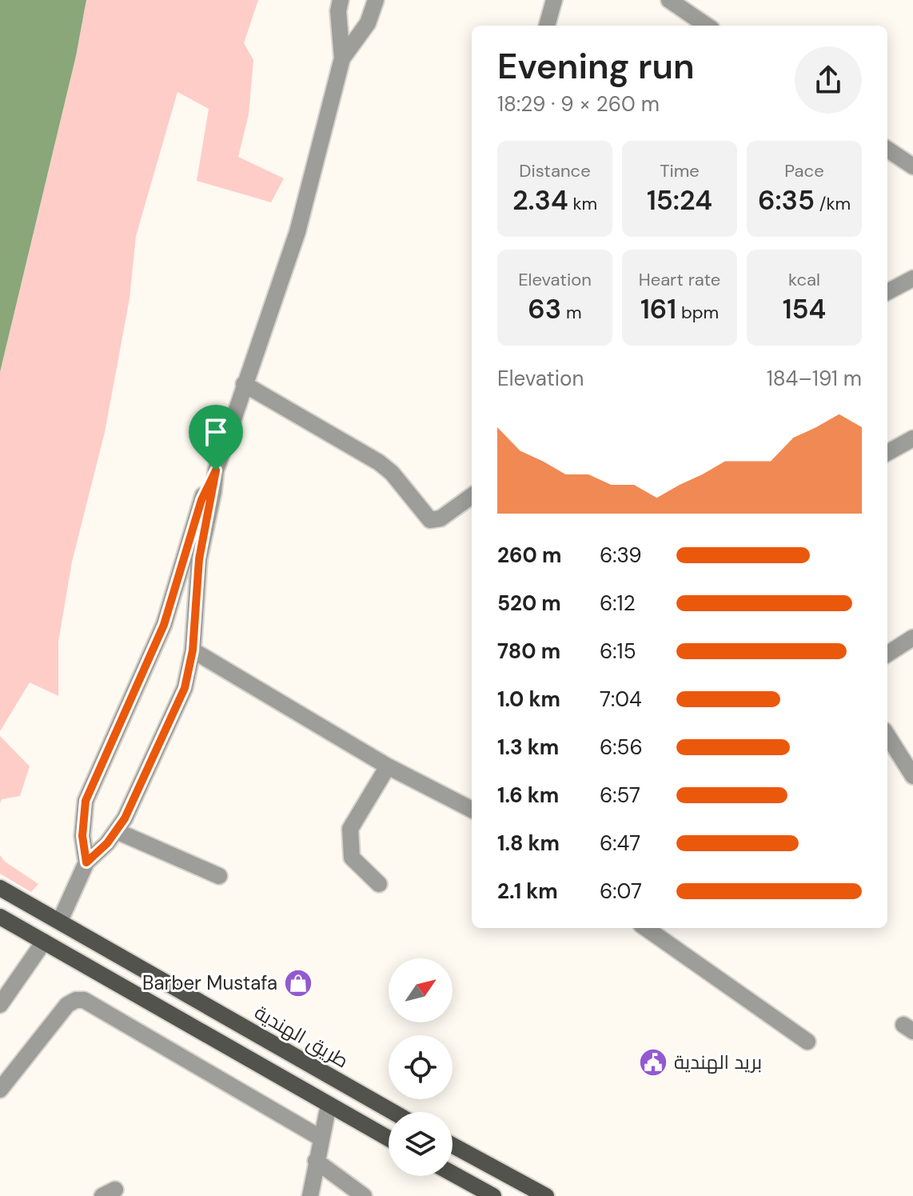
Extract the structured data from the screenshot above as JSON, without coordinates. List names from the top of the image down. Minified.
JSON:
{"streets":{"main road":["طريق الهندية"]},"places":{"shop":["Barber Mustafa"],"public building":["بريد الهندية"]},"north":"top right","page":{"heading":["Evening run","18:29 · 9 × 260 m"],"stats":[["Distance","2.34 km"],["Time","15:24"],["Pace","6:35 /km"],["Elevation","63 m"],["Heart rate","161 bpm"],["kcal","154"]],"chart":["Elevation","184–191 m"],"list":[{"name":"260 m","note":"6:39"},{"name":"520 m","note":"6:12"},{"name":"780 m","note":"6:15"},{"name":"1.0 km","note":"7:04"},{"name":"1.3 km","note":"6:56"},{"name":"1.6 km","note":"6:57"},{"name":"1.8 km","note":"6:47"},{"name":"2.1 km","note":"6:07"}]}}
